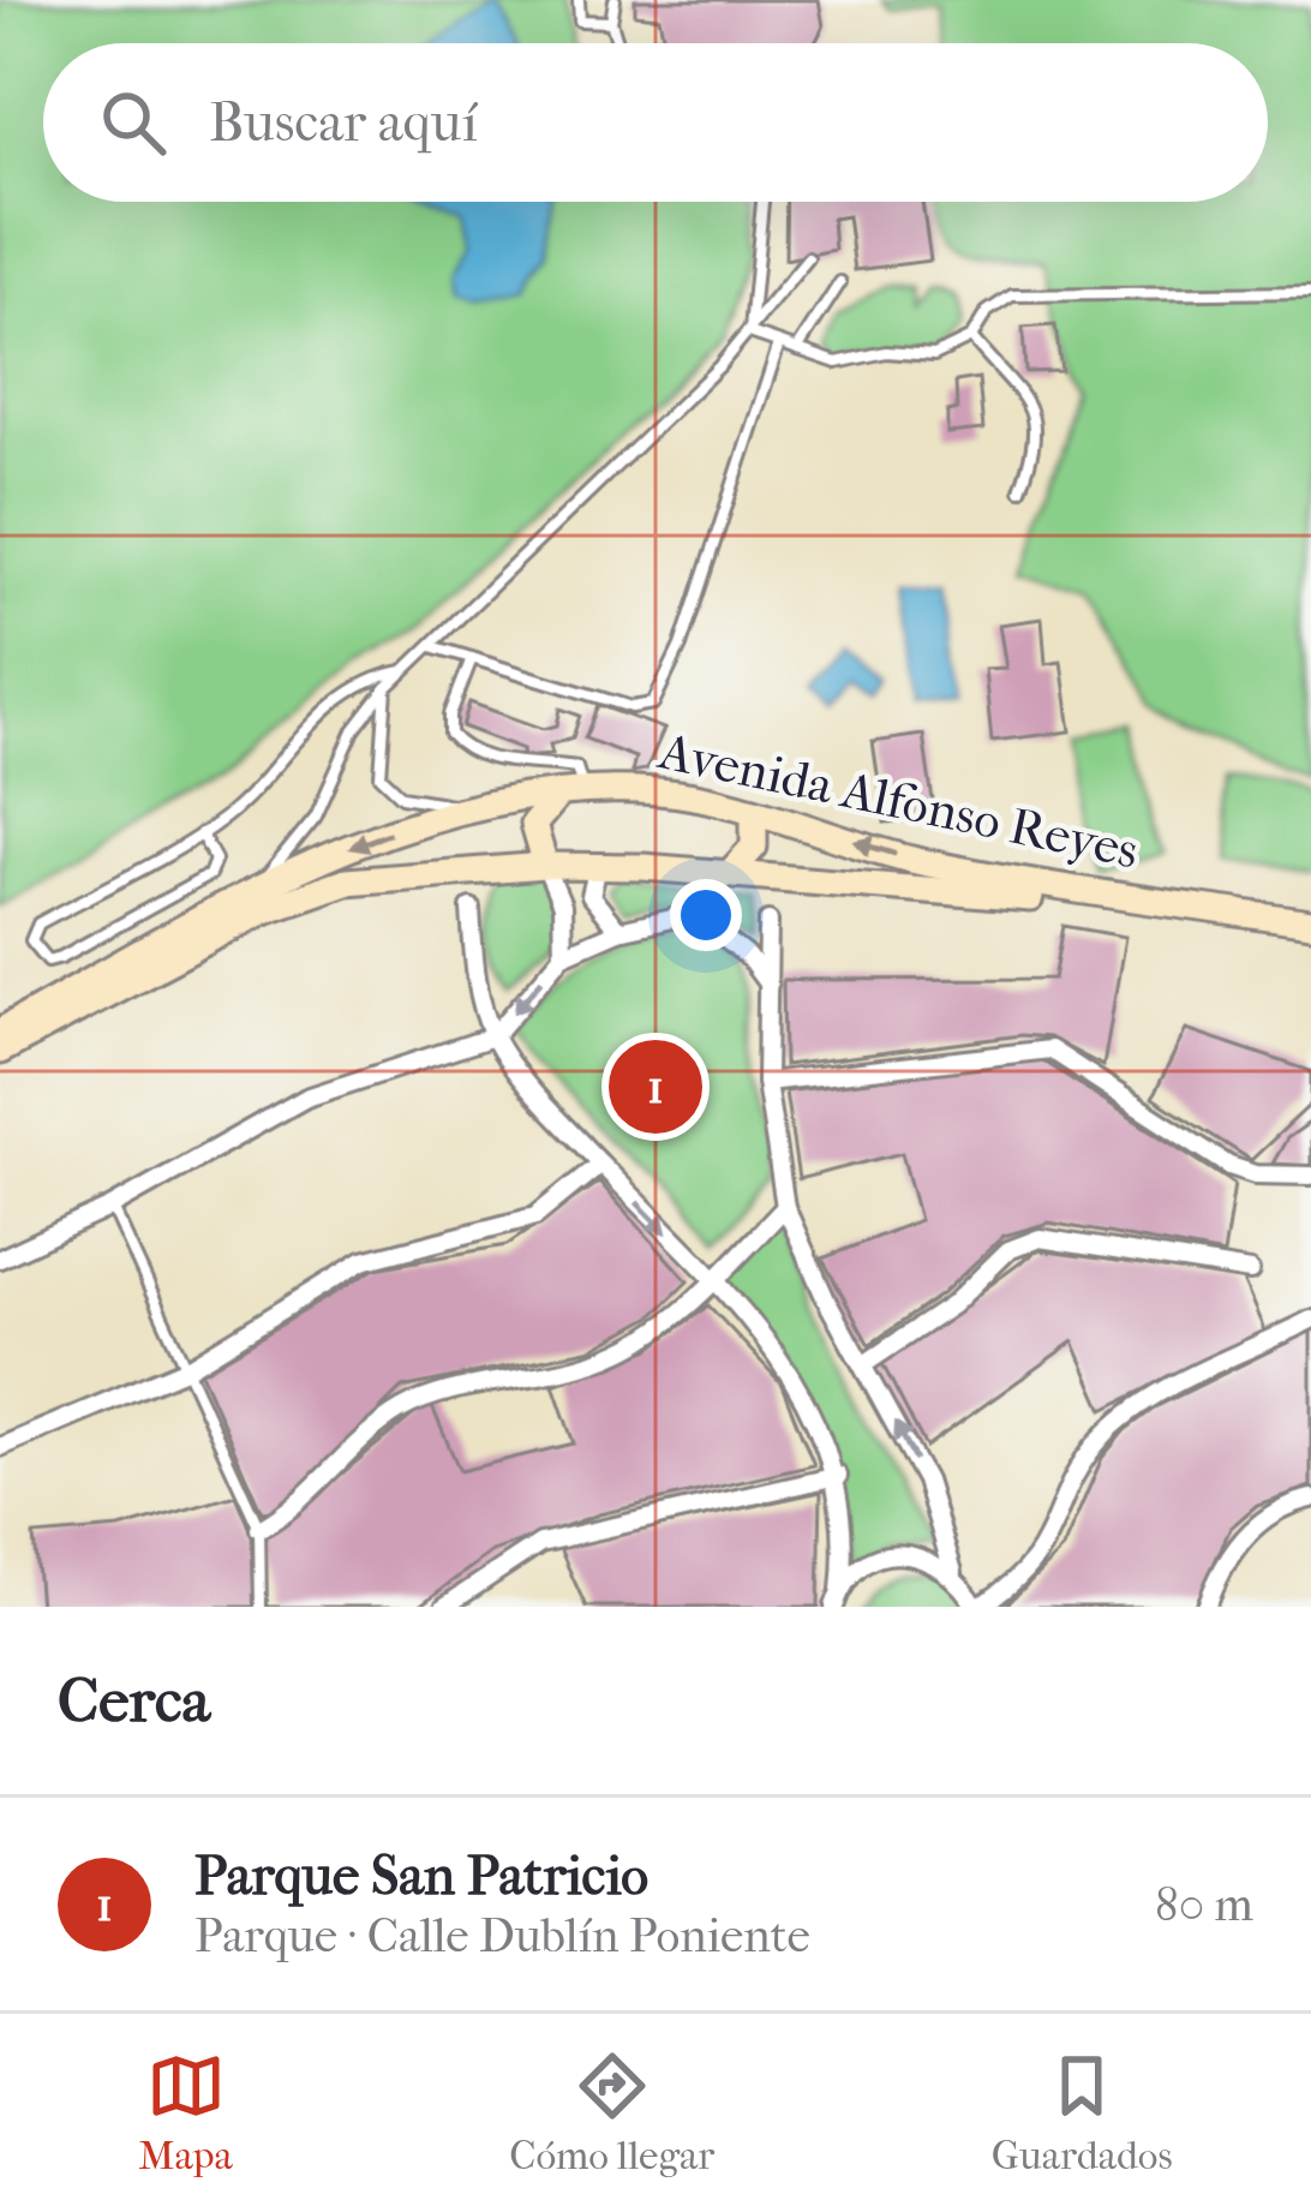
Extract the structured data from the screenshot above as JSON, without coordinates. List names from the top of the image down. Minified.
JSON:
{"streets":{"main road":["Avenida Alfonso Reyes"]},"page":{"search":"Buscar aquí","pins":"1","heading":"Cerca","list":[{"mark":"1","name":"Parque San Patricio","note":"Parque · Calle Dublín Poniente","value":"80 m"}],"nav":["Mapa","Cómo llegar","Guardados"]}}
